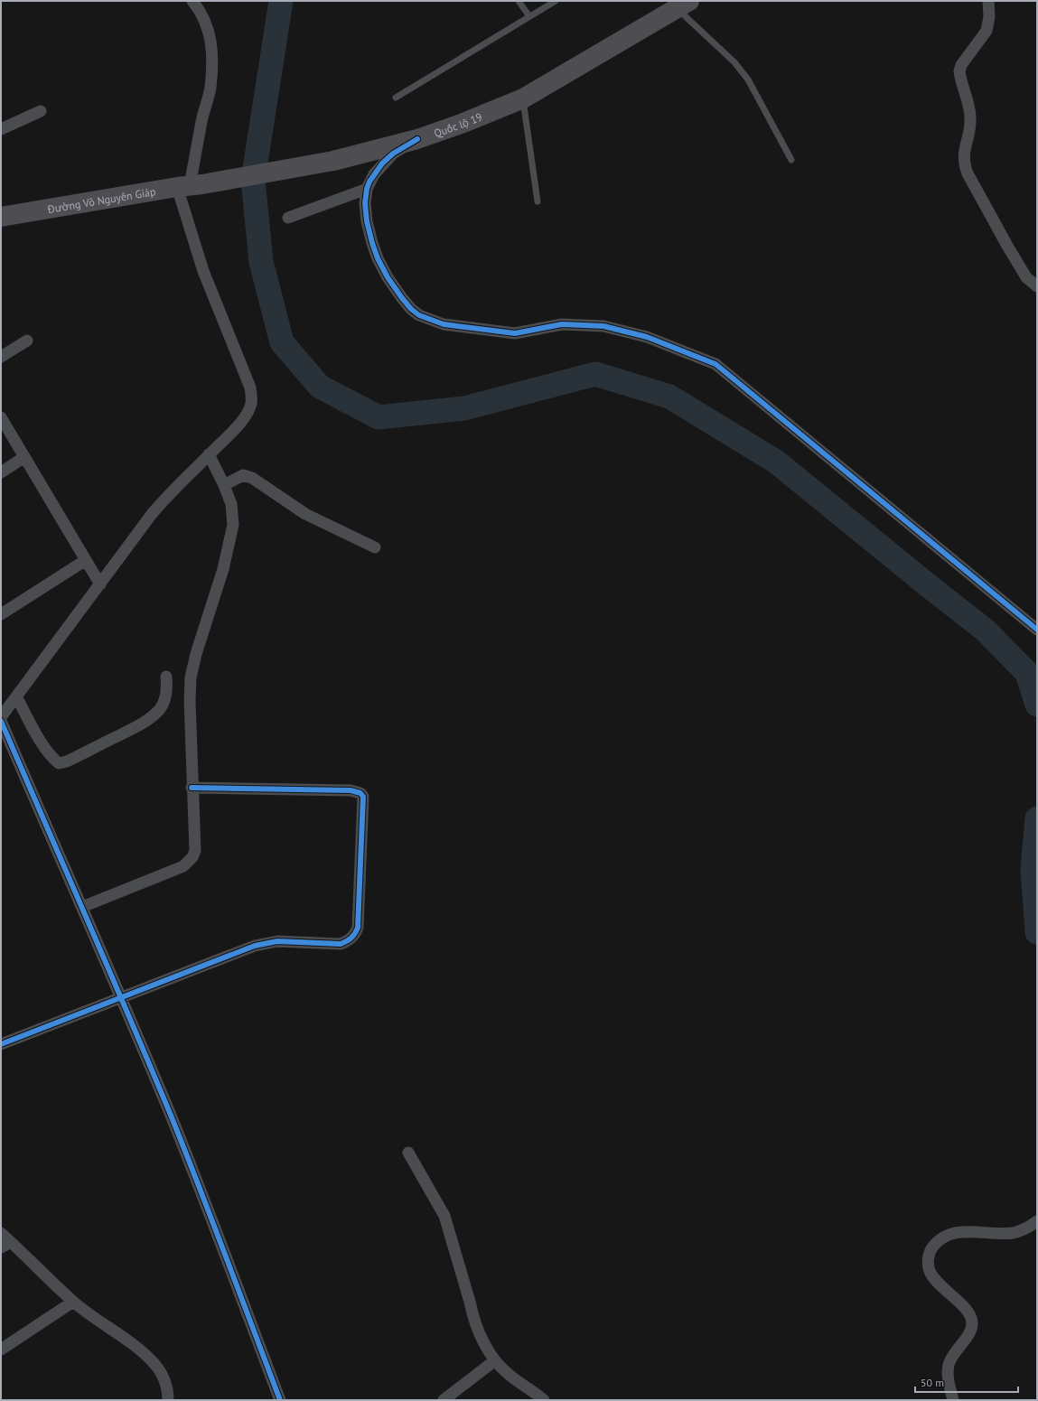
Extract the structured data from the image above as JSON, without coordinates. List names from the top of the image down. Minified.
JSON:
{"streets":{"highway":["Quốc lộ 19","Đường Võ Nguyên Giáp"]},"crossings":[["Quốc lộ 19","Đường Võ Nguyên Giáp"]],"scale_bar":"50 m"}
